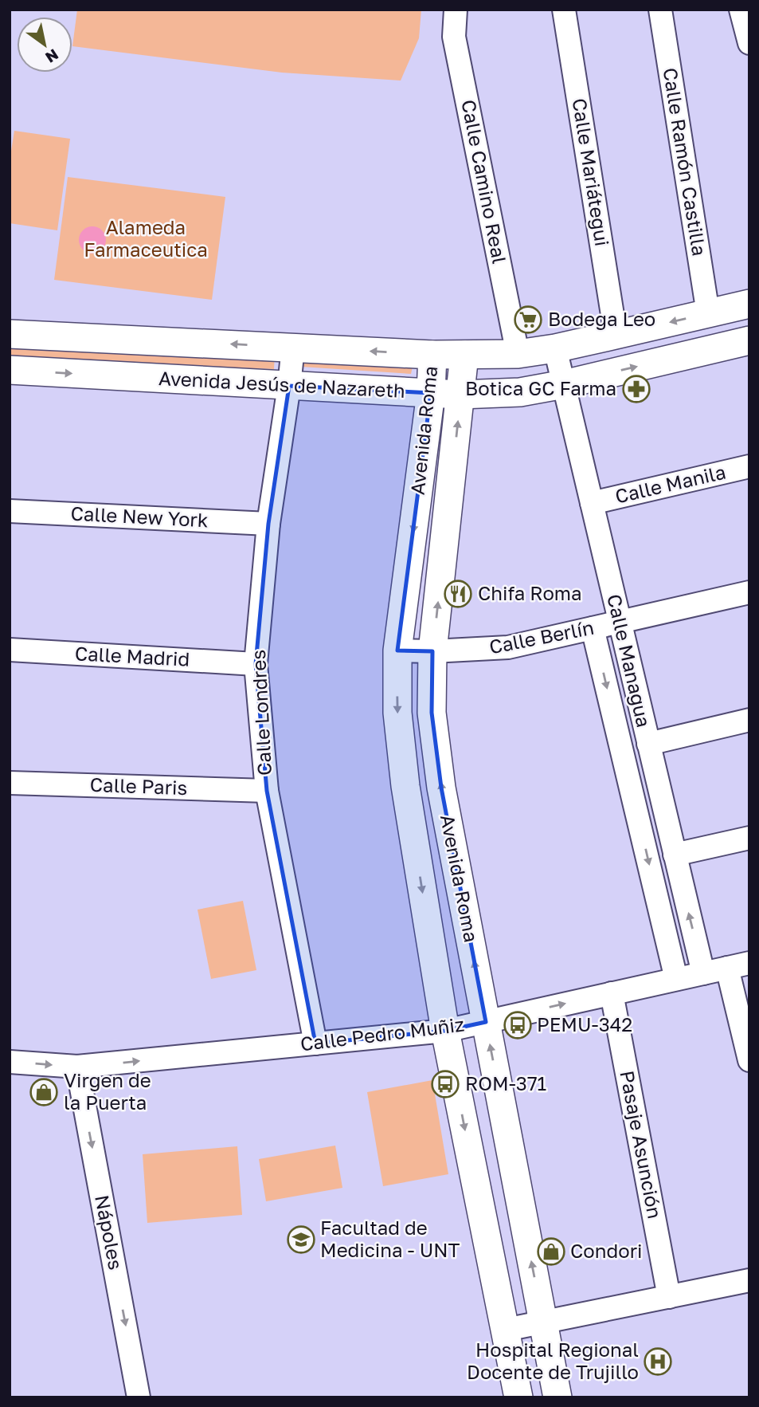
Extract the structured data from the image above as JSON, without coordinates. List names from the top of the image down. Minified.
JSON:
{"streets":{"main road":["Avenida Jesús de Nazareth","Avenida Roma"],"street":["Calle Ramón Castilla","Calle Mariátegui","Calle Camino Real","Calle Manila","Calle New York","Calle Berlín","Calle Madrid","Calle Managua","Calle Londres","Calle Paris","Calle Pedro Muñiz","Pasaje Asunción","Nápoles"]},"crossings":[["Calle Ramón Castilla","Avenida Jesús de Nazareth"],["Calle Mariátegui","Avenida Jesús de Nazareth"],["Calle Camino Real","Avenida Jesús de Nazareth"],["Avenida Jesús de Nazareth","Avenida Roma"],["Avenida Jesús de Nazareth","Calle Managua"],["Avenida Jesús de Nazareth","Calle Londres"],["Avenida Roma","Calle Berlín"],["Avenida Roma","Calle Pedro Muñiz"],["Calle Manila","Calle Managua"],["Calle New York","Calle Londres"],["Calle Berlín","Calle Managua"],["Calle Madrid","Calle Londres"],["Calle Managua","Calle Pedro Muñiz"],["Calle Londres","Calle Paris"],["Calle Londres","Calle Pedro Muñiz"],["Calle Pedro Muñiz","Pasaje Asunción"],["Calle Pedro Muñiz","Nápoles"]],"one_way":["Calle Pedro Muñiz","Nápoles"],"parks":["Alameda Farmaceutica"],"places":{"supermarket":["Bodega Leo"],"pharmacy":["Botica GC Farma"],"restaurant":["Chifa Roma"],"bus stop":["PEMU-342","ROM-371"],"shop":["Virgen de la Puerta","Condori"],"school or university":["Facultad de Medicina - UNT"],"hospital":["Hospital Regional Docente de Trujillo"]},"north":"bottom right"}
